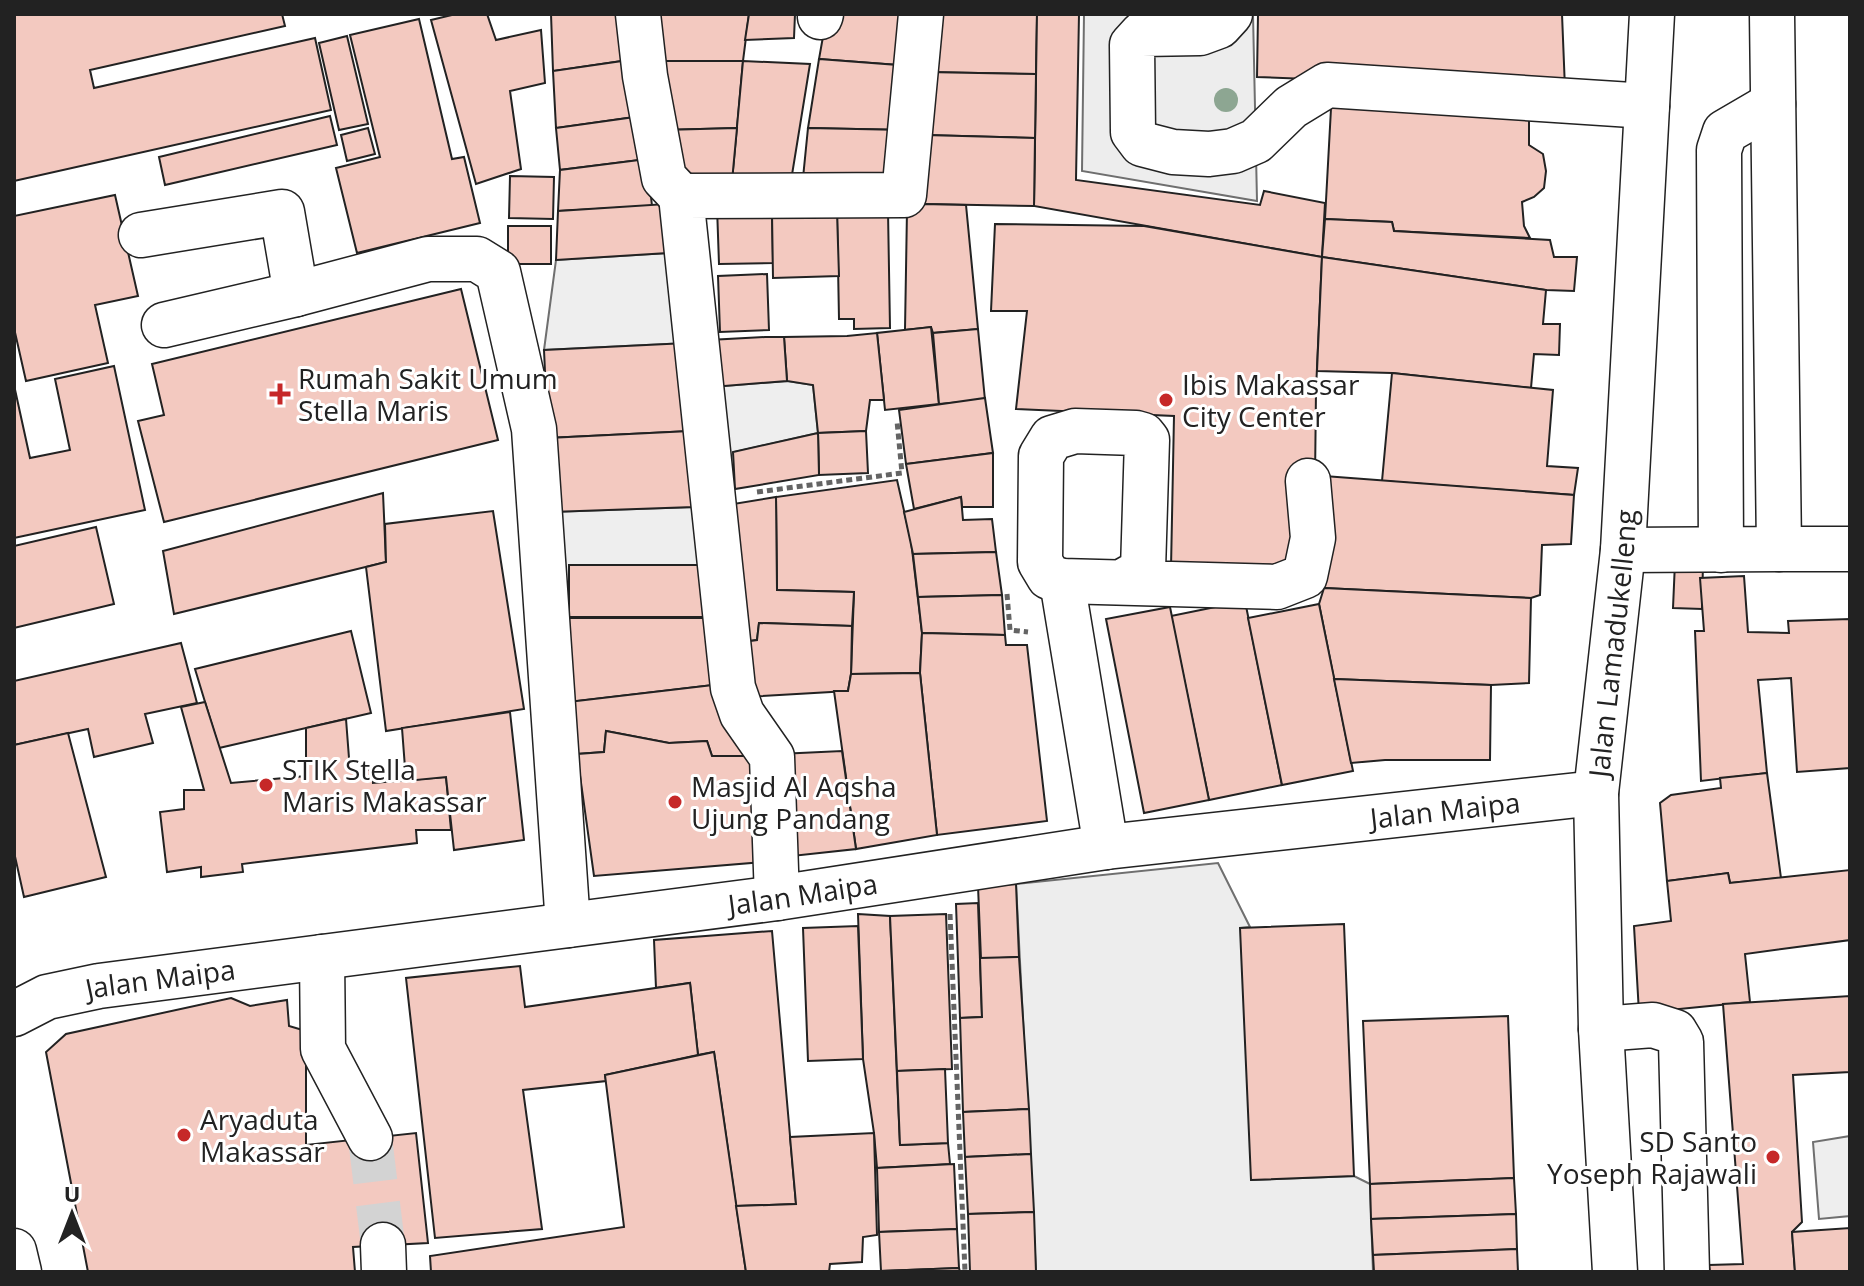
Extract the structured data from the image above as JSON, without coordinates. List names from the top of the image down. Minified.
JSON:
{"streets":{"street":["Jalan Lamadukelleng","Jalan Maipa"]},"crossings":[["Jalan Lamadukelleng","Jalan Maipa"]],"places":{"health":["Rumah Sakit Umum Stella Maris"],"other":["Ibis Makassar City Center","STIK Stella Maris Makassar","Masjid Al Aqsha Ujung Pandang","Aryaduta Makassar","SD Santo Yoseph Rajawali"]},"north":"top"}
